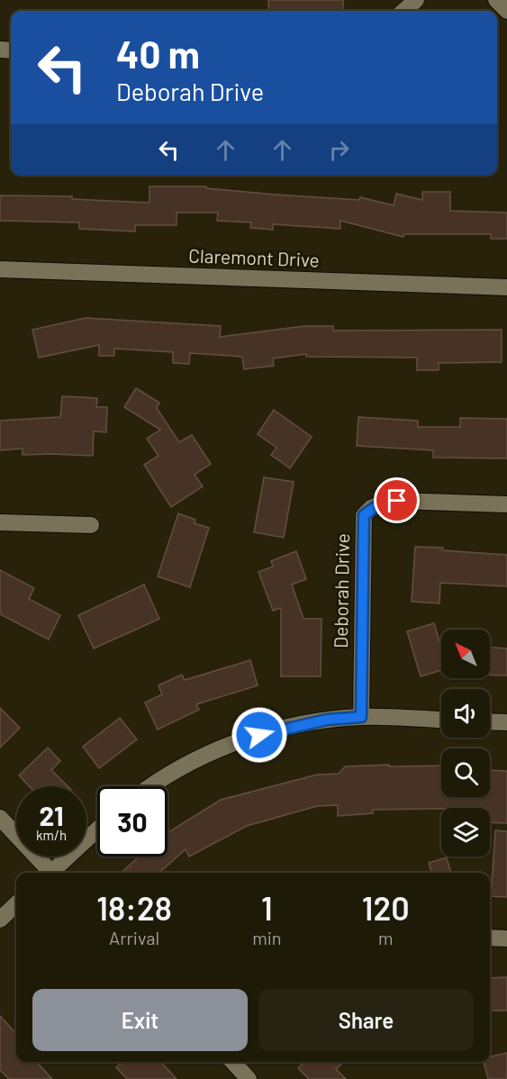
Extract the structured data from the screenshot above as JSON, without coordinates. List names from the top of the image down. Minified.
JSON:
{"streets":{"street":["Claremont Drive","Deborah Drive"]},"north":"top left","page":{"turn":["40 m","Deborah Drive"],"speed":"21 km/h","limit":"30","eta":["18:28","Arrival","1","min","120","m"],"buttons":["Exit","Share"]}}
